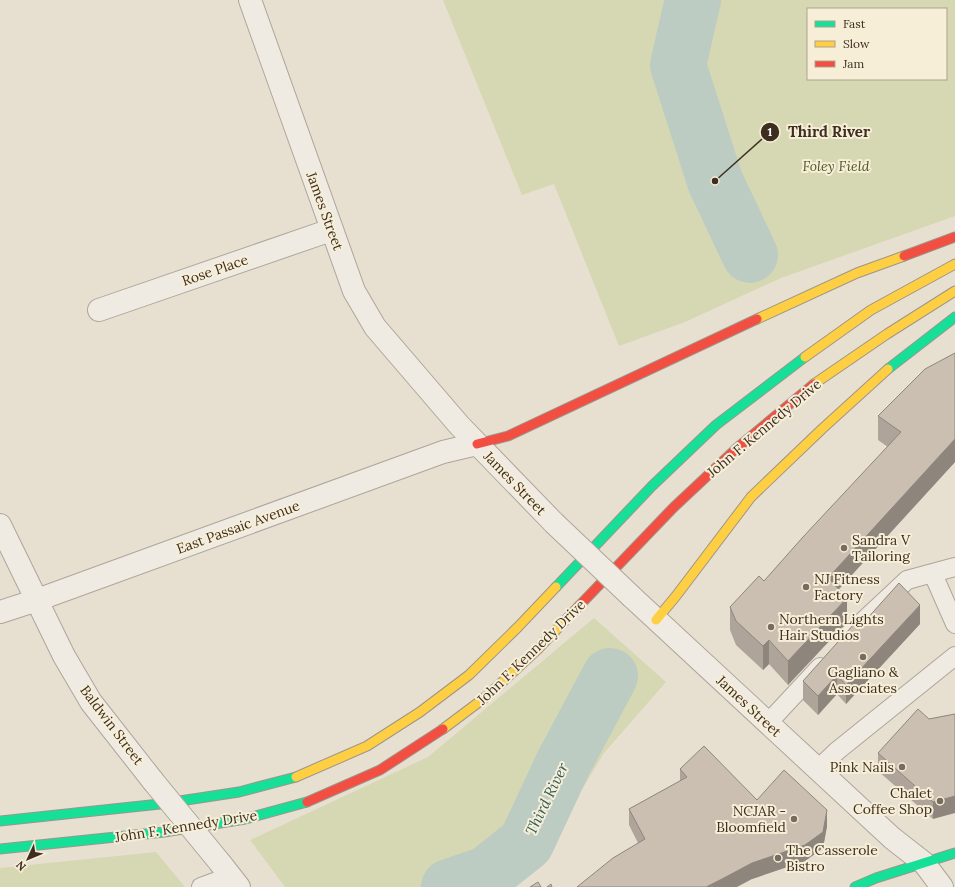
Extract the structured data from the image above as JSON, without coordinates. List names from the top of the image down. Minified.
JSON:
{"streets":{"main road":["John F. Kennedy Drive"],"street":["James Street","Rose Place","East Passaic Avenue","Baldwin Street"]},"crossings":[["James Street","Rose Place"],["James Street","East Passaic Avenue"],["East Passaic Avenue","Baldwin Street"]],"water":["Third River"],"parks":["Foley Field"],"places":["Third River","Sandra V Tailoring","NJ Fitness Factory","Northern Lights Hair Studios","Gagliano & Associates","Pink Nails","Chalet Coffee Shop","NCJAR - Bloomfield","The Casserole Bistro"],"legend":["Fast","Slow","Jam"],"north":"bottom left"}
